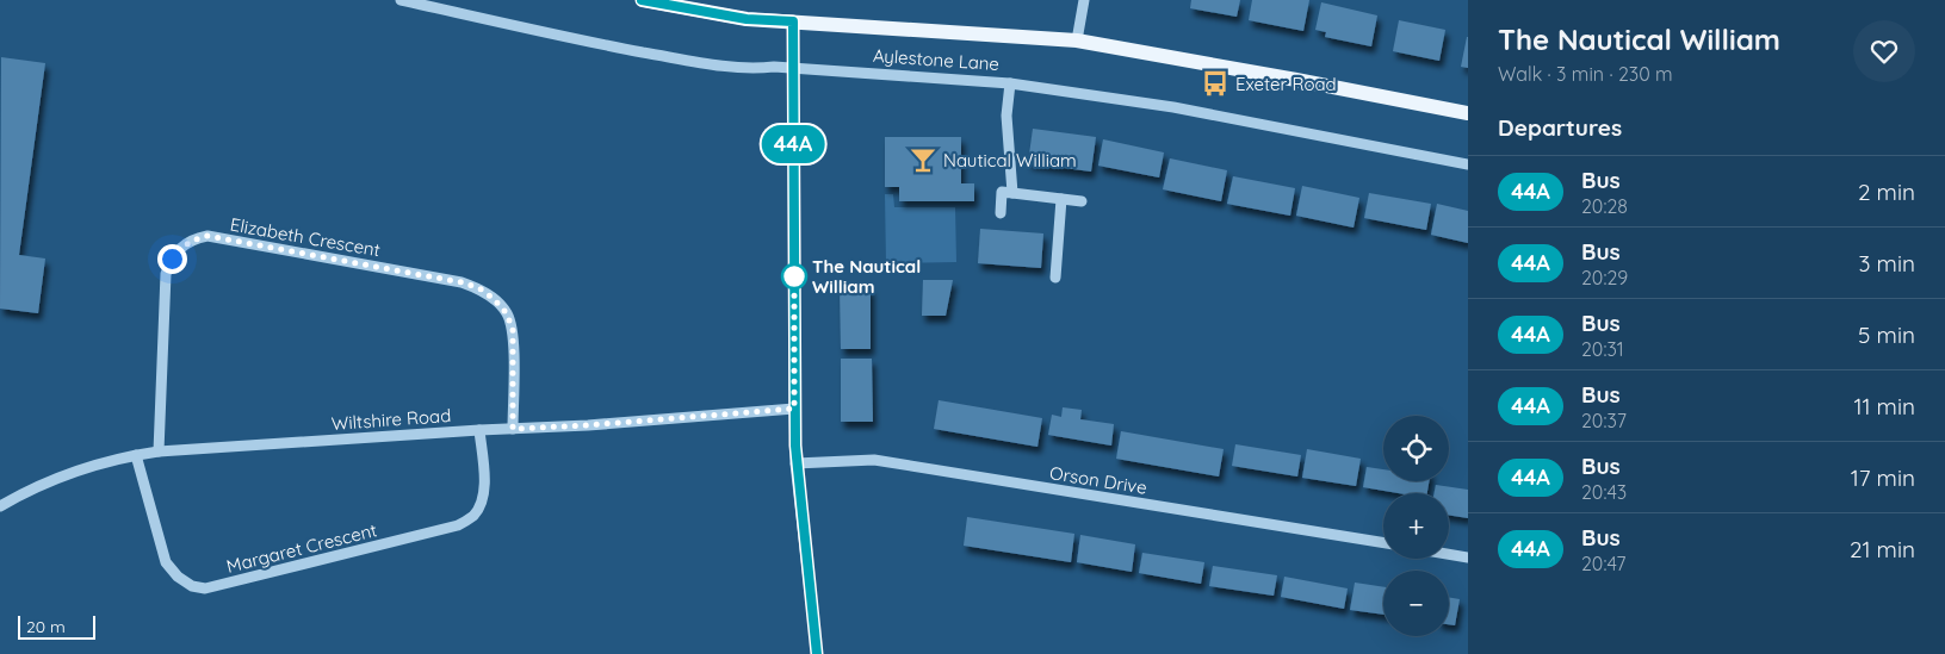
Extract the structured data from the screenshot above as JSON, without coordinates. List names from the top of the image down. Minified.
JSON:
{"streets":{"main road":["Aylestone Lane"],"street":["Elizabeth Crescent","Wiltshire Road","Orson Drive","Margaret Crescent"]},"crossings":[["Elizabeth Crescent","Wiltshire Road"],["Wiltshire Road","Margaret Crescent"]],"places":{"bus stop":["Exeter Road"],"bar":["Nautical William"],"other":["The Nautical William"]},"lines":["bus line 44A"],"scale_bar":"20 m","page":{"on_map":"44A","heading":[["The Nautical William","Walk · 3 min · 230 m"],"Departures"],"list":[{"mark":"44A","name":"Bus","note":"20:28","value":"2 min"},{"mark":"44A","name":"Bus","note":"20:29","value":"3 min"},{"mark":"44A","name":"Bus","note":"20:31","value":"5 min"},{"mark":"44A","name":"Bus","note":"20:37","value":"11 min"},{"mark":"44A","name":"Bus","note":"20:43","value":"17 min"},{"mark":"44A","name":"Bus","note":"20:47","value":"21 min"}],"map_buttons":["+","−"],"scale":"20 m"}}
